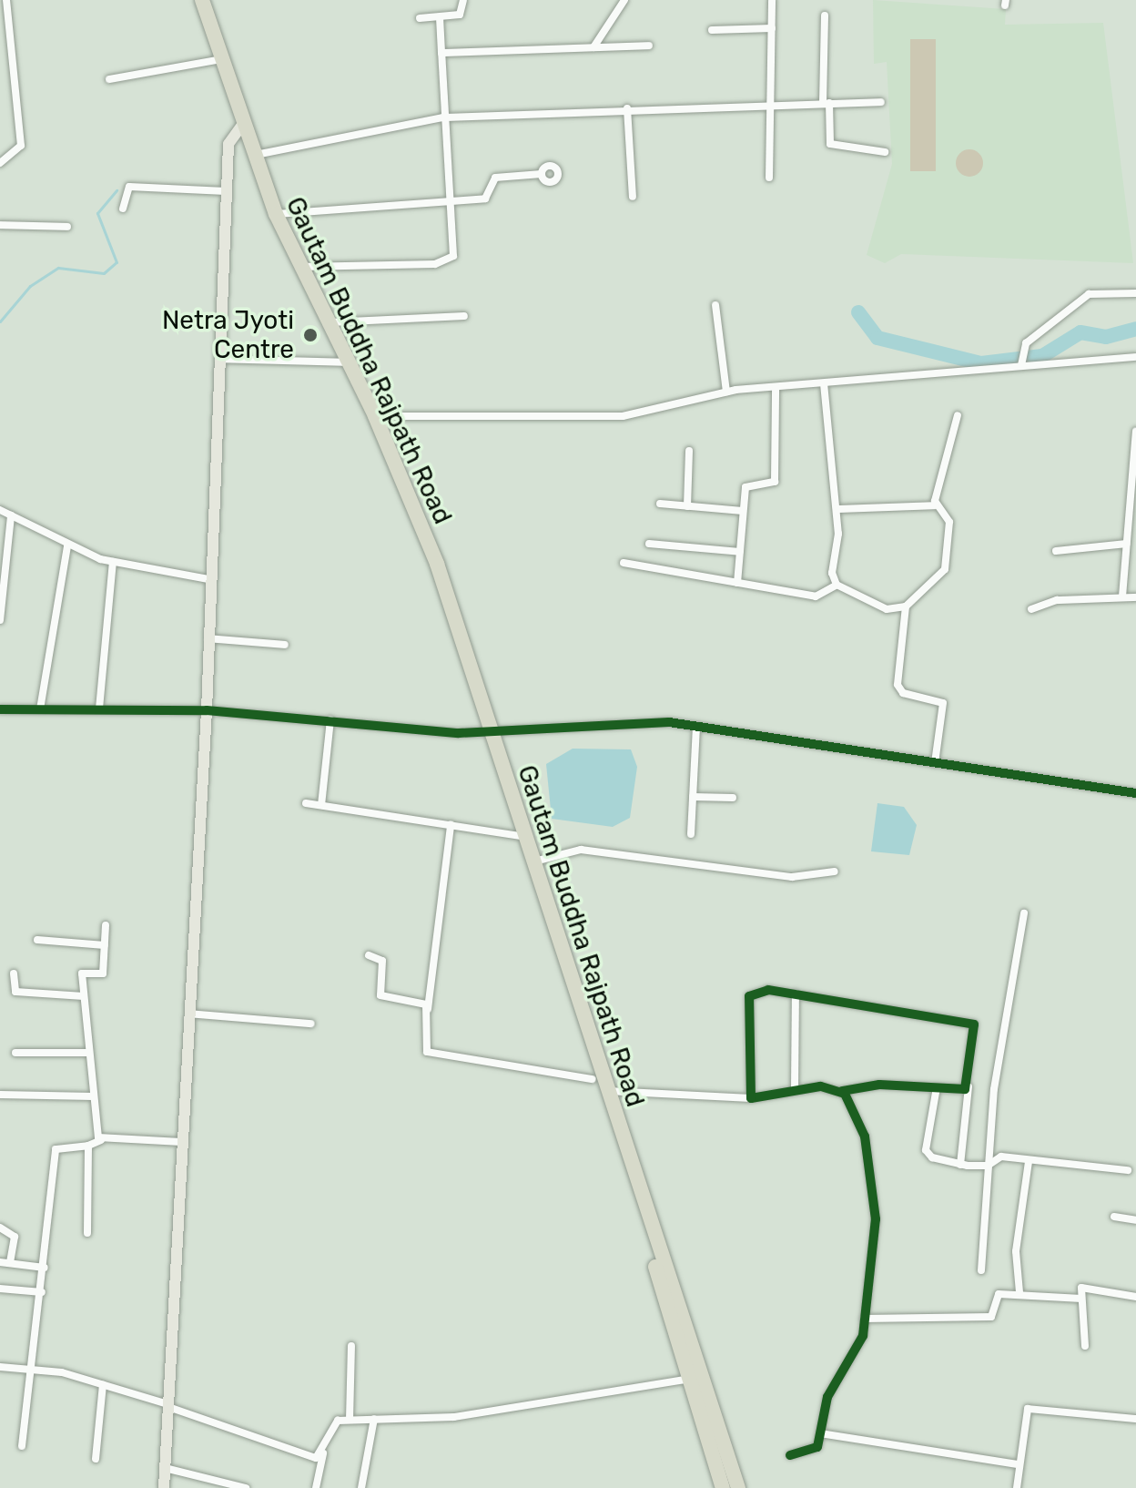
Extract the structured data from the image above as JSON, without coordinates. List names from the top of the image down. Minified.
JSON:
{"streets":{"highway":["Gautam Buddha Rajpath Road"]},"places":["Netra Jyoti Centre"]}
